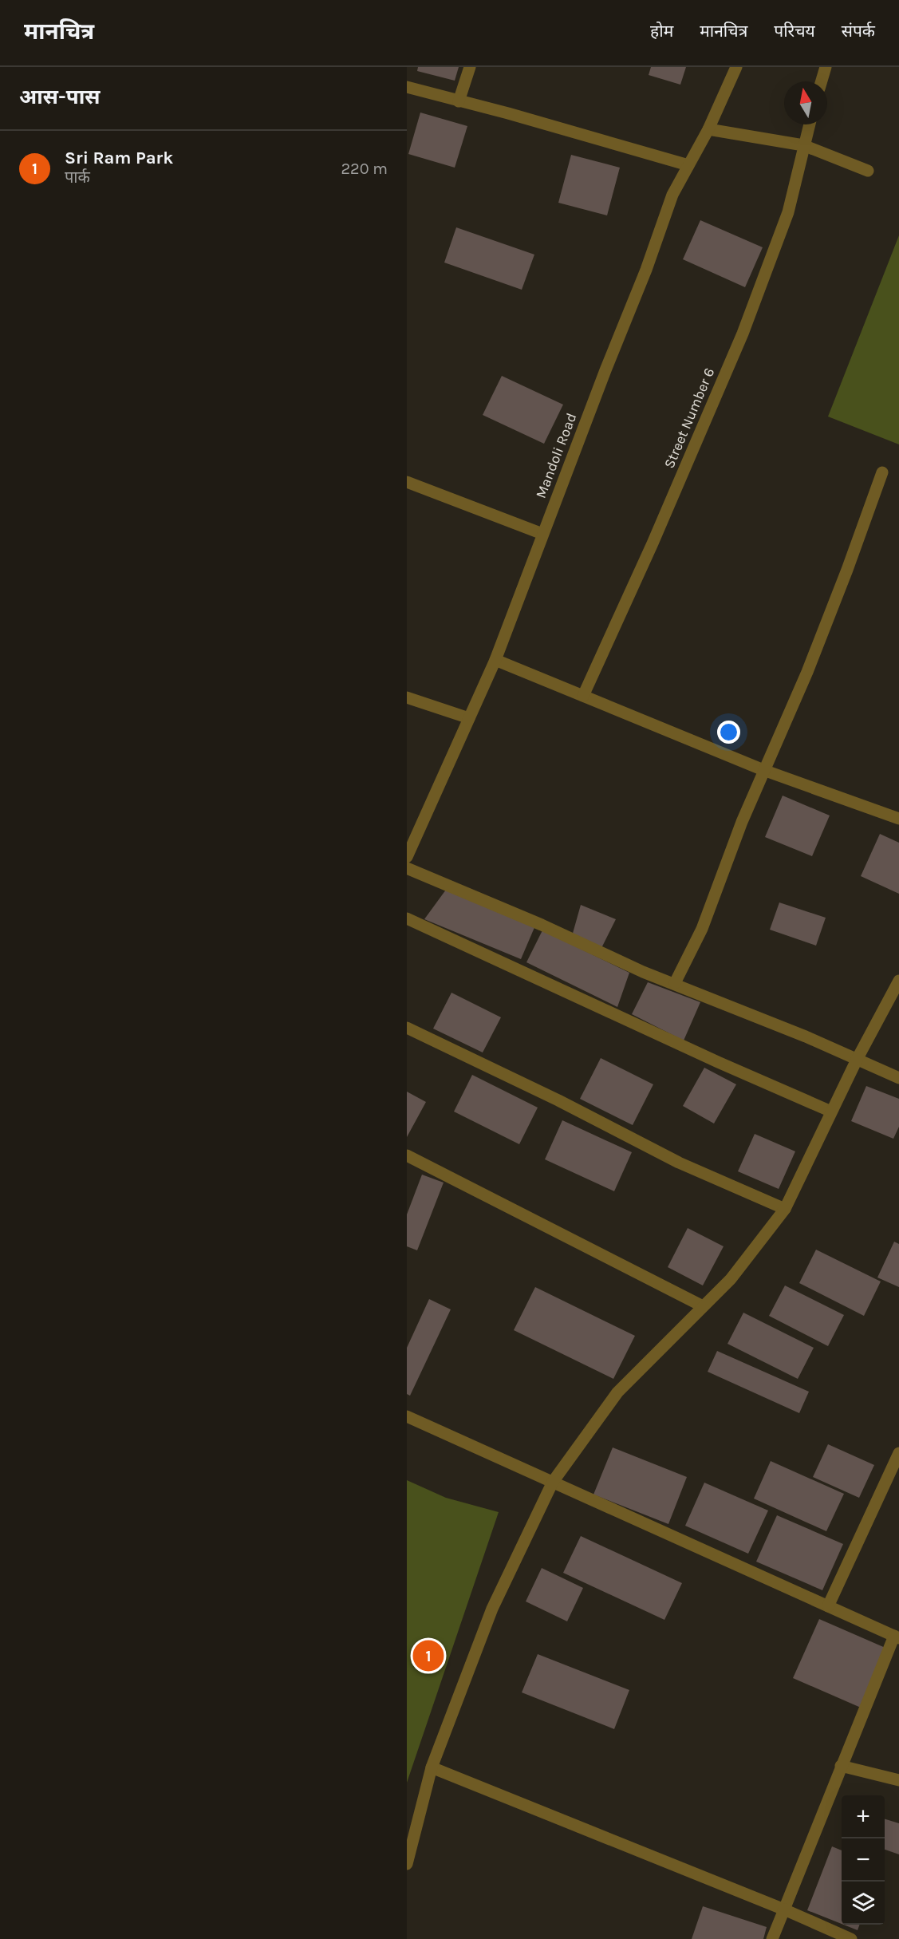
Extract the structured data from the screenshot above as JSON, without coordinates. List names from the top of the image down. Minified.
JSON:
{"streets":{"street":["Street Number 6","Mandoli Road"]},"north":"top","page":{"header":"मानचित्र","nav":["होम","मानचित्र","परिचय","संपर्क"],"heading":"आस-पास","list":[{"mark":"1","name":"Sri Ram Park","note":"पार्क","value":"220 m"}],"pins":"1","map_buttons":["+","−"]}}
